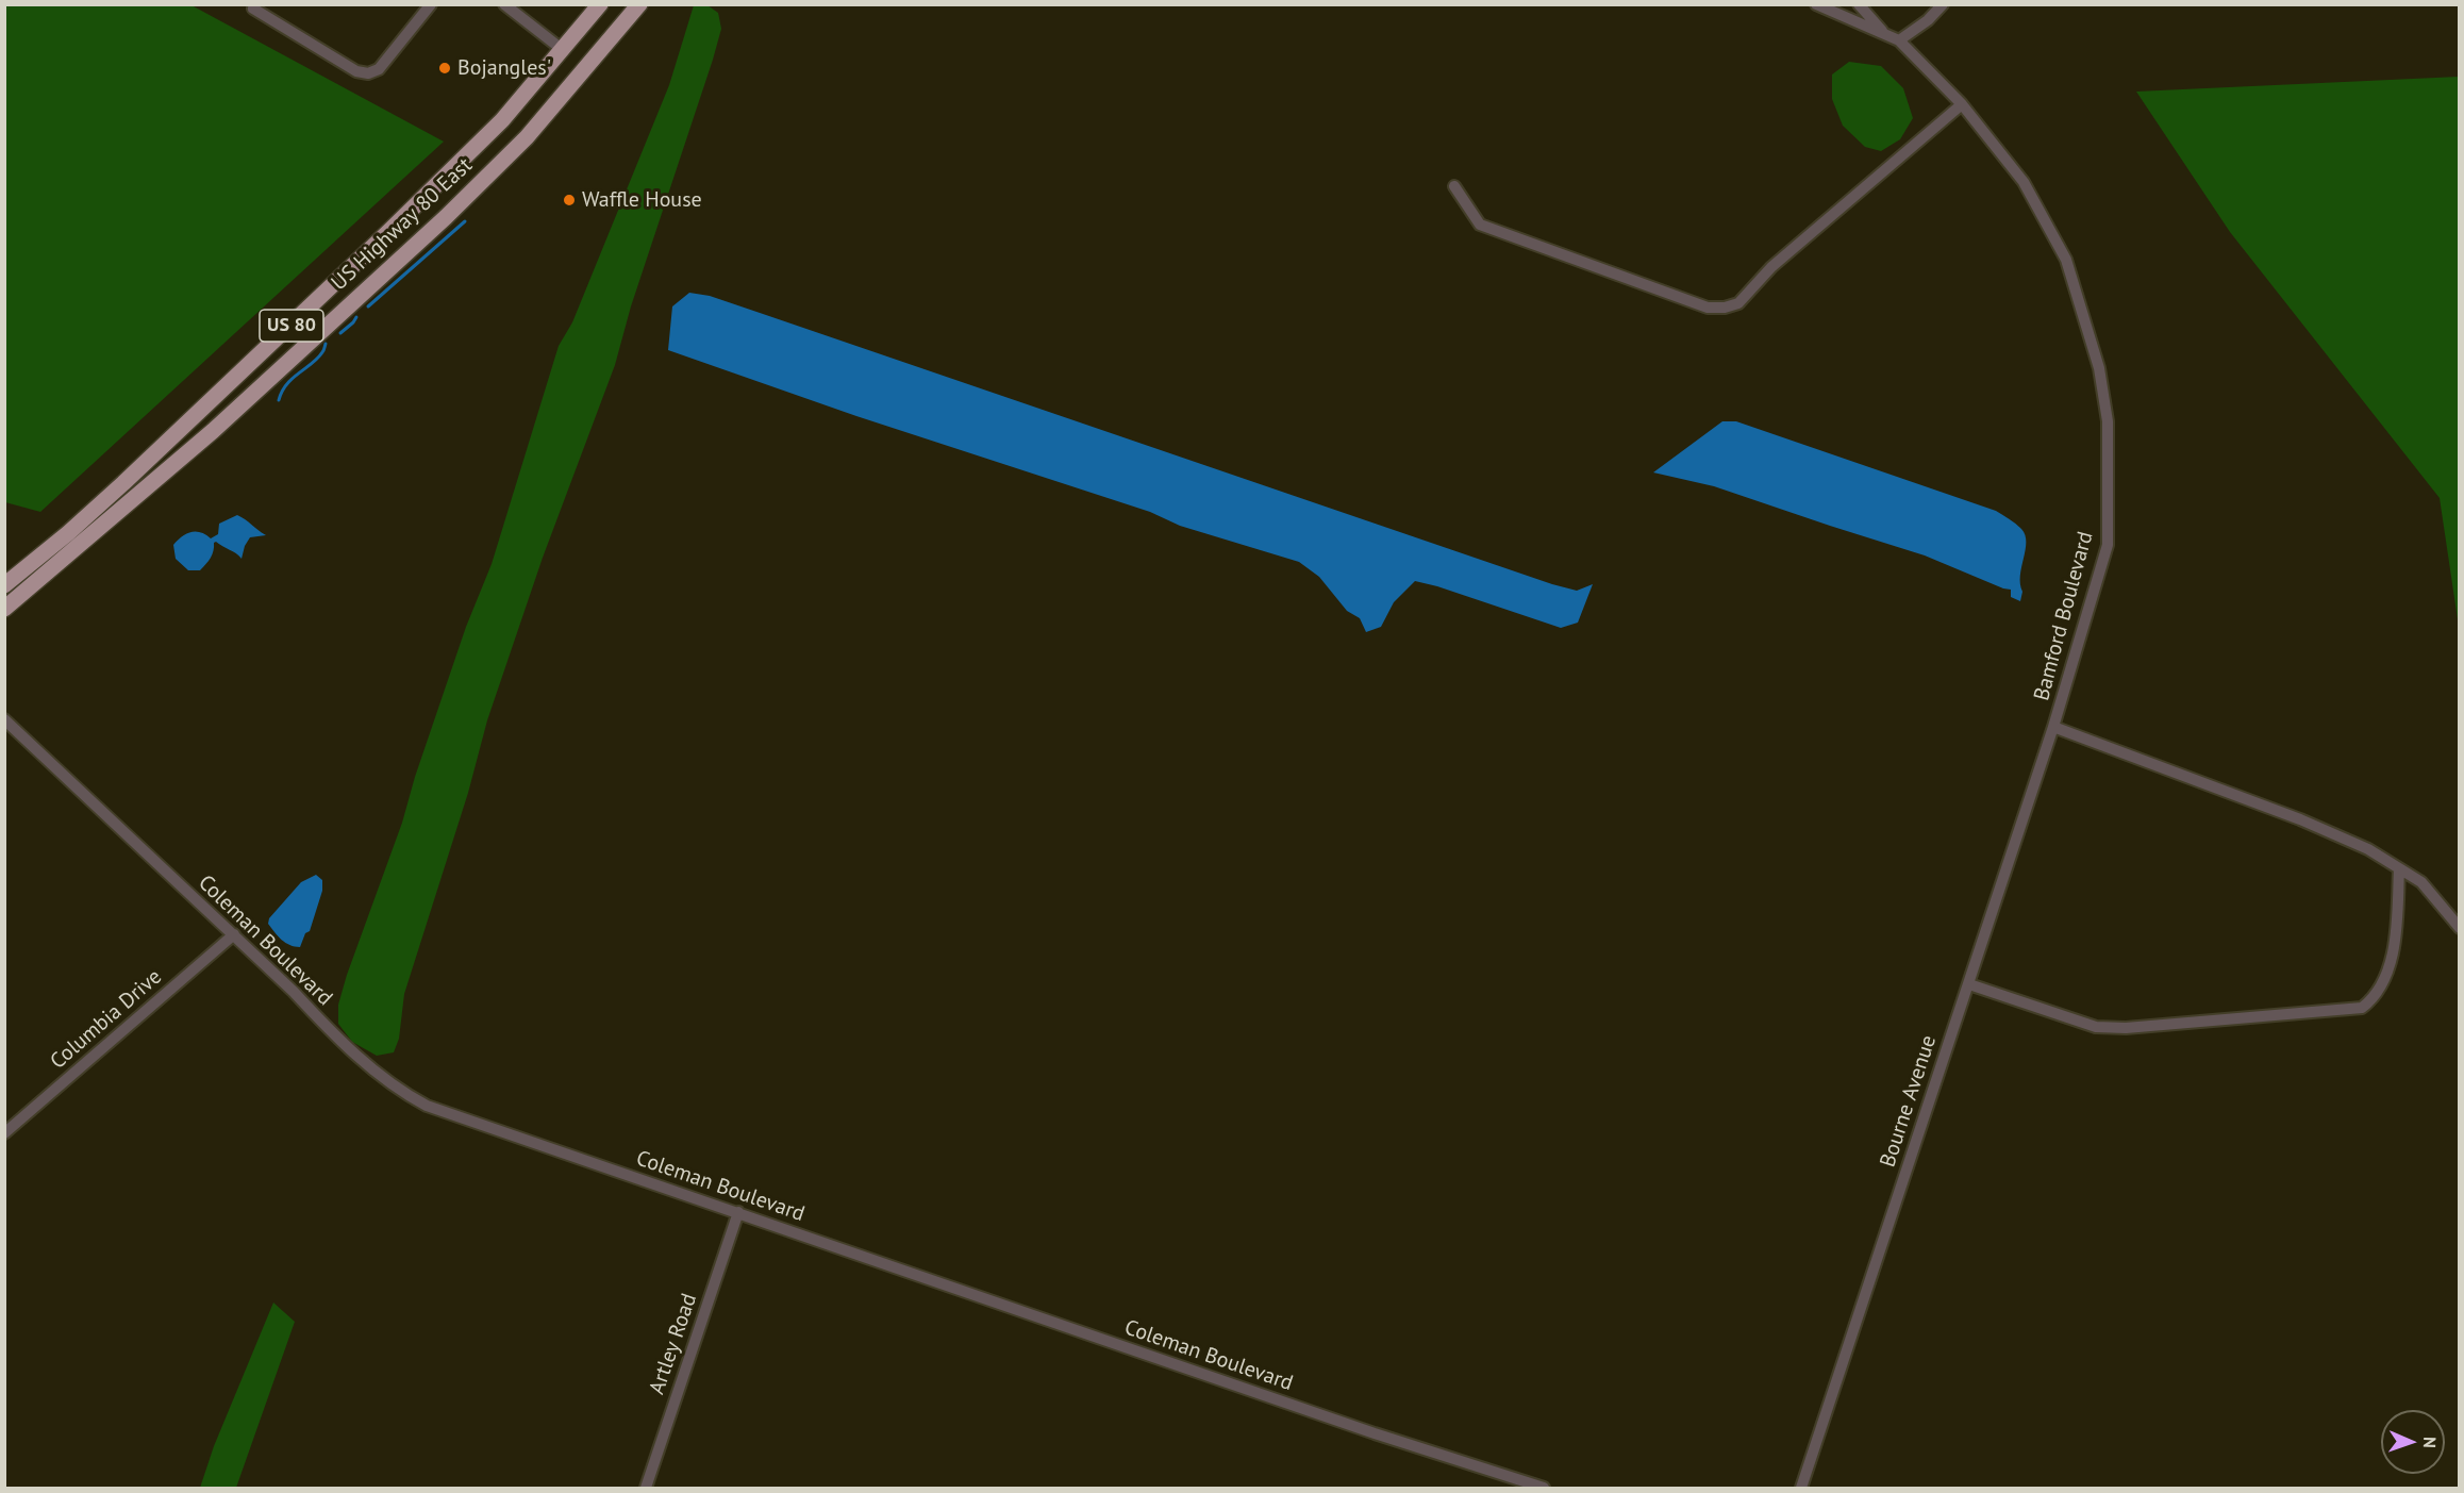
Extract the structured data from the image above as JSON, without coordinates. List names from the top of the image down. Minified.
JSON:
{"streets":{"main road":["US Highway 80 East","US 80"],"street":["Bamford Boulevard","Coleman Boulevard","Columbia Drive","Bourne Avenue","Artley Road"]},"crossings":[["Bamford Boulevard","Bourne Avenue"],["Coleman Boulevard","Columbia Drive"],["Coleman Boulevard","Artley Road"]],"places":["Bojangles'","Waffle House"],"north":"right"}
